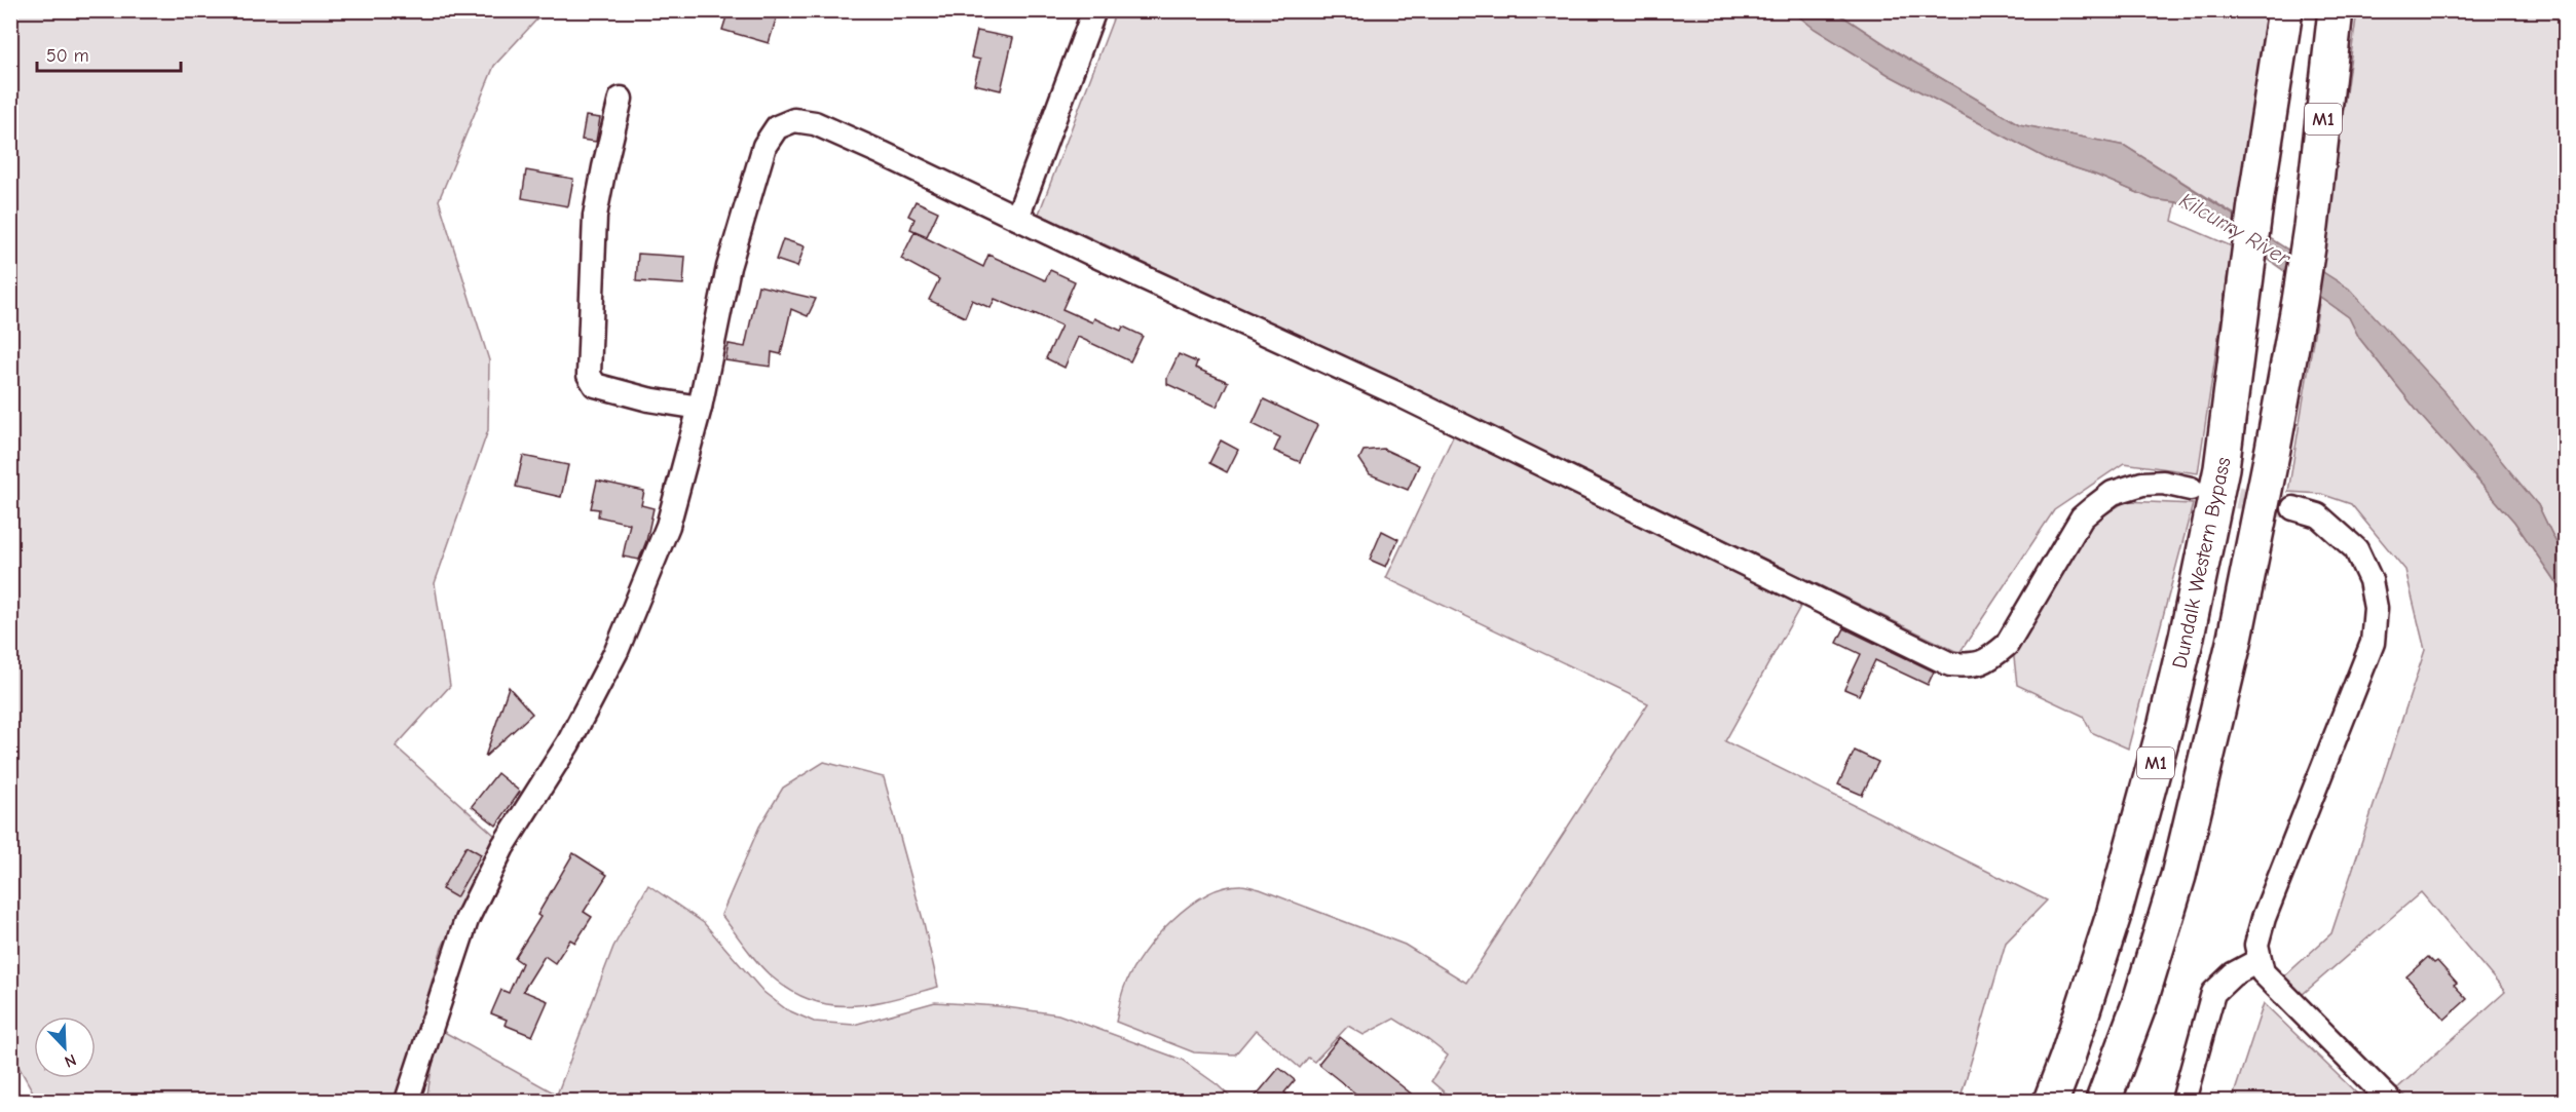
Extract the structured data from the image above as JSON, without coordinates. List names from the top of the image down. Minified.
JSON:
{"streets":{"highway":["M1","Dundalk Western Bypass"]},"water":["Kilcurry River"],"scale_bar":"50 m","north":"bottom right"}
